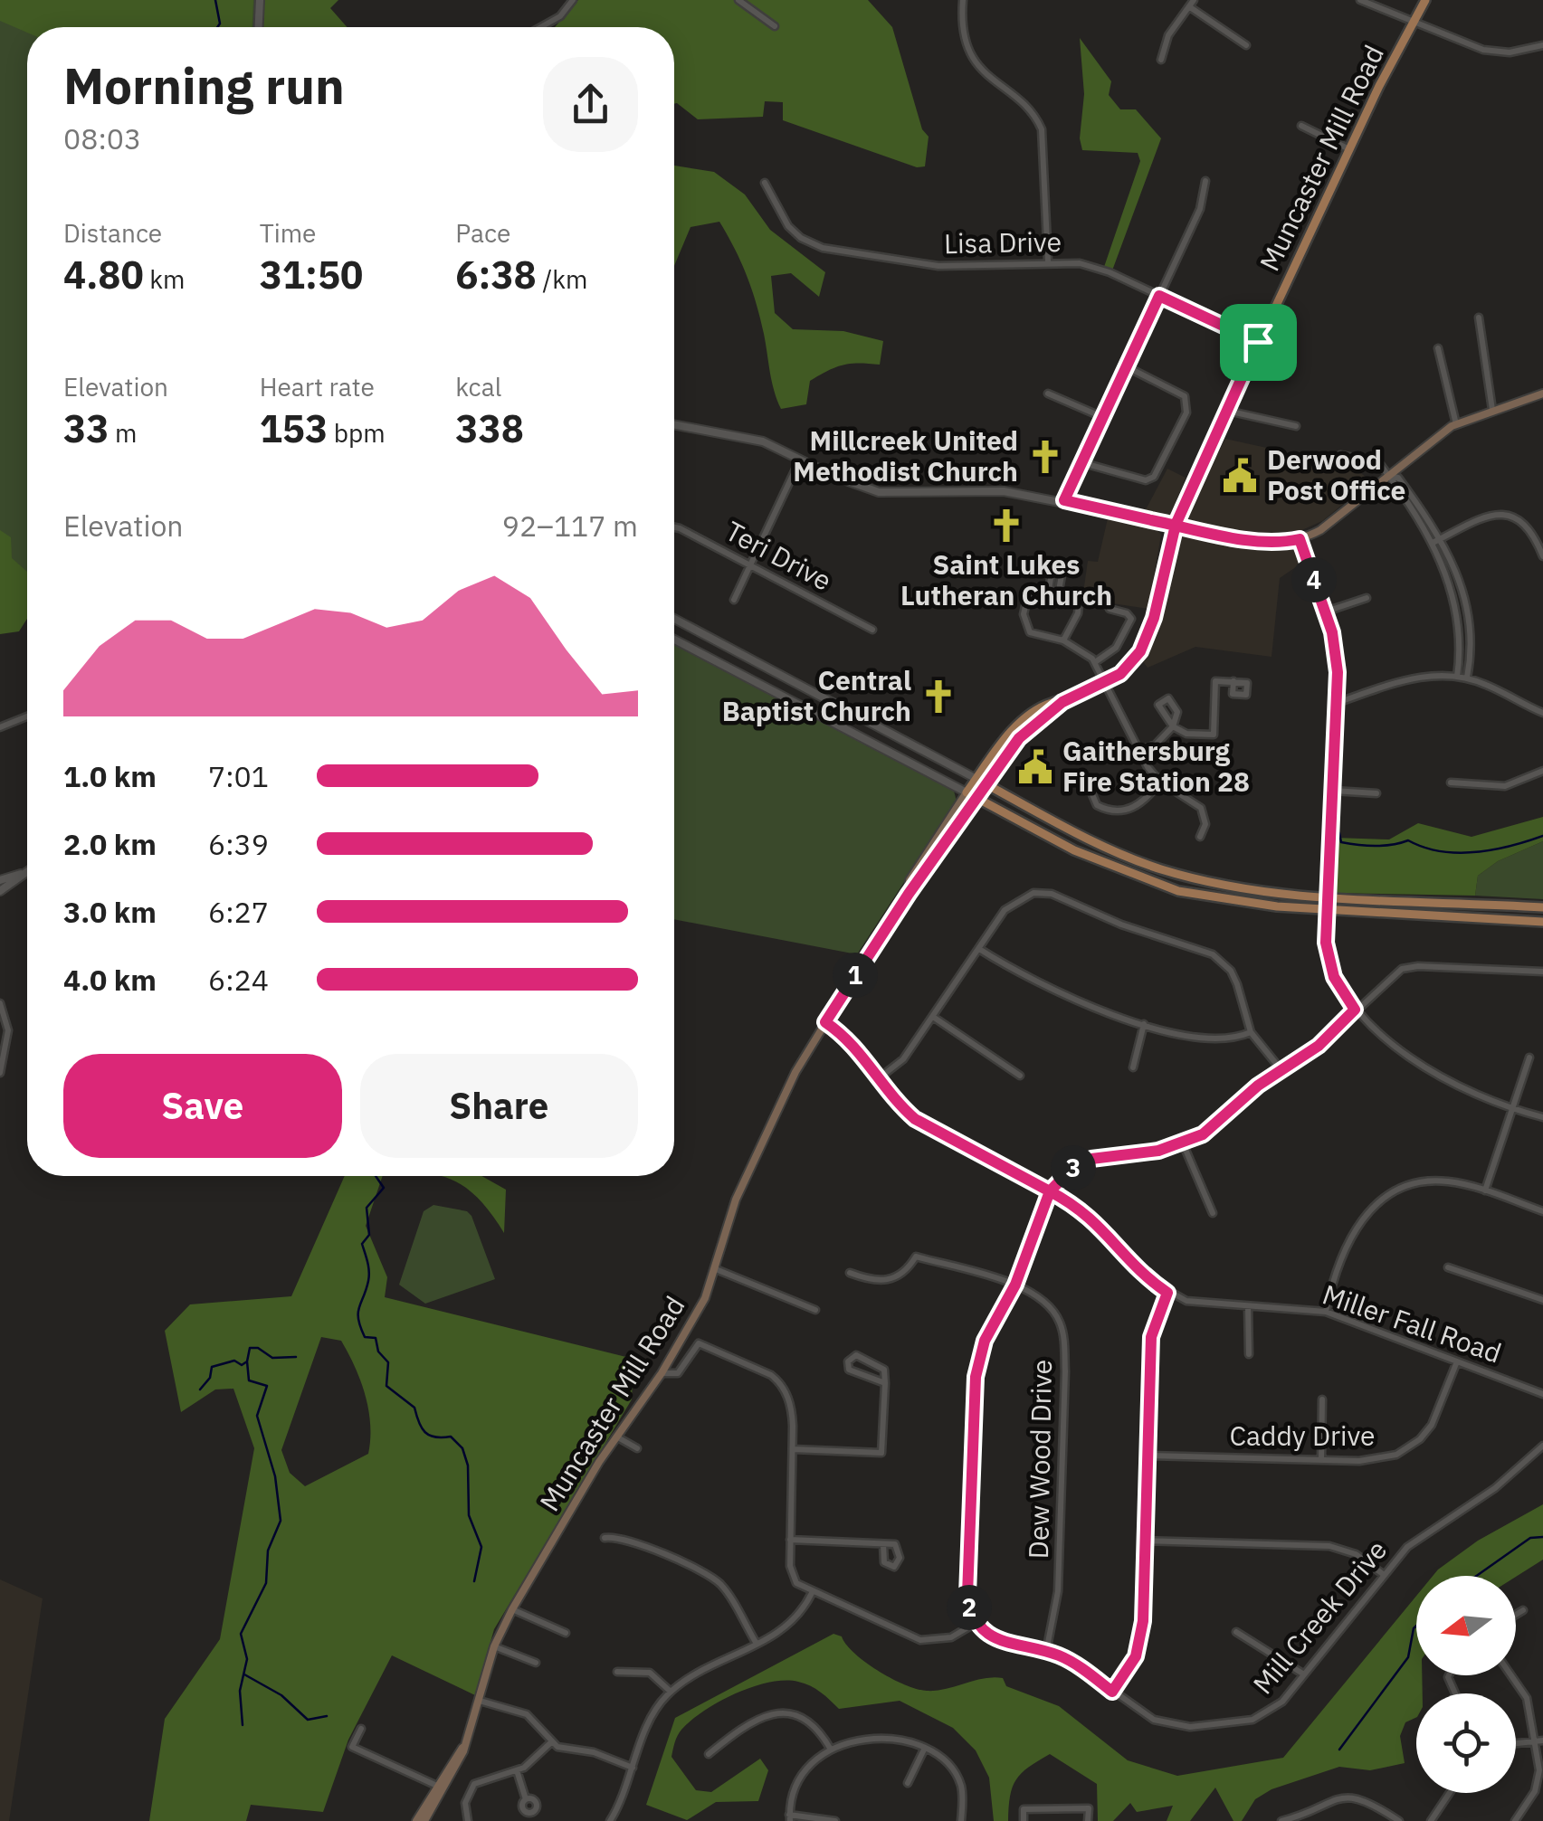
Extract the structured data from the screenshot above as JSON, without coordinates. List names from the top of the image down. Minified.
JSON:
{"streets":{"main road":["Muncaster Mill Road"],"street":["Lisa Drive","Teri Drive","Miller Fall Road","Caddy Drive","Dew Wood Drive","Mill Creek Drive"]},"crossings":[["Muncaster Mill Road","Lisa Drive"],["Muncaster Mill Road","Miller Fall Road"],["Miller Fall Road","Caddy Drive"],["Dew Wood Drive","Mill Creek Drive"]],"places":{"church":["Millcreek United Methodist Church","Saint Lukes Lutheran Church","Central Baptist Church"],"public building":["Derwood Post Office","Gaithersburg Fire Station 28"]},"north":"left","page":{"heading":["Morning run","08:03"],"stats":[["Distance","4.80 km"],["Time","31:50"],["Pace","6:38 /km"],["Elevation","33 m"],["Heart rate","153 bpm"],["kcal","338"]],"chart":["Elevation","92–117 m"],"pins":["4","1","3","2"],"list":[{"name":"1.0 km","note":"7:01"},{"name":"2.0 km","note":"6:39"},{"name":"3.0 km","note":"6:27"},{"name":"4.0 km","note":"6:24"}],"buttons":["Save","Share"]}}
